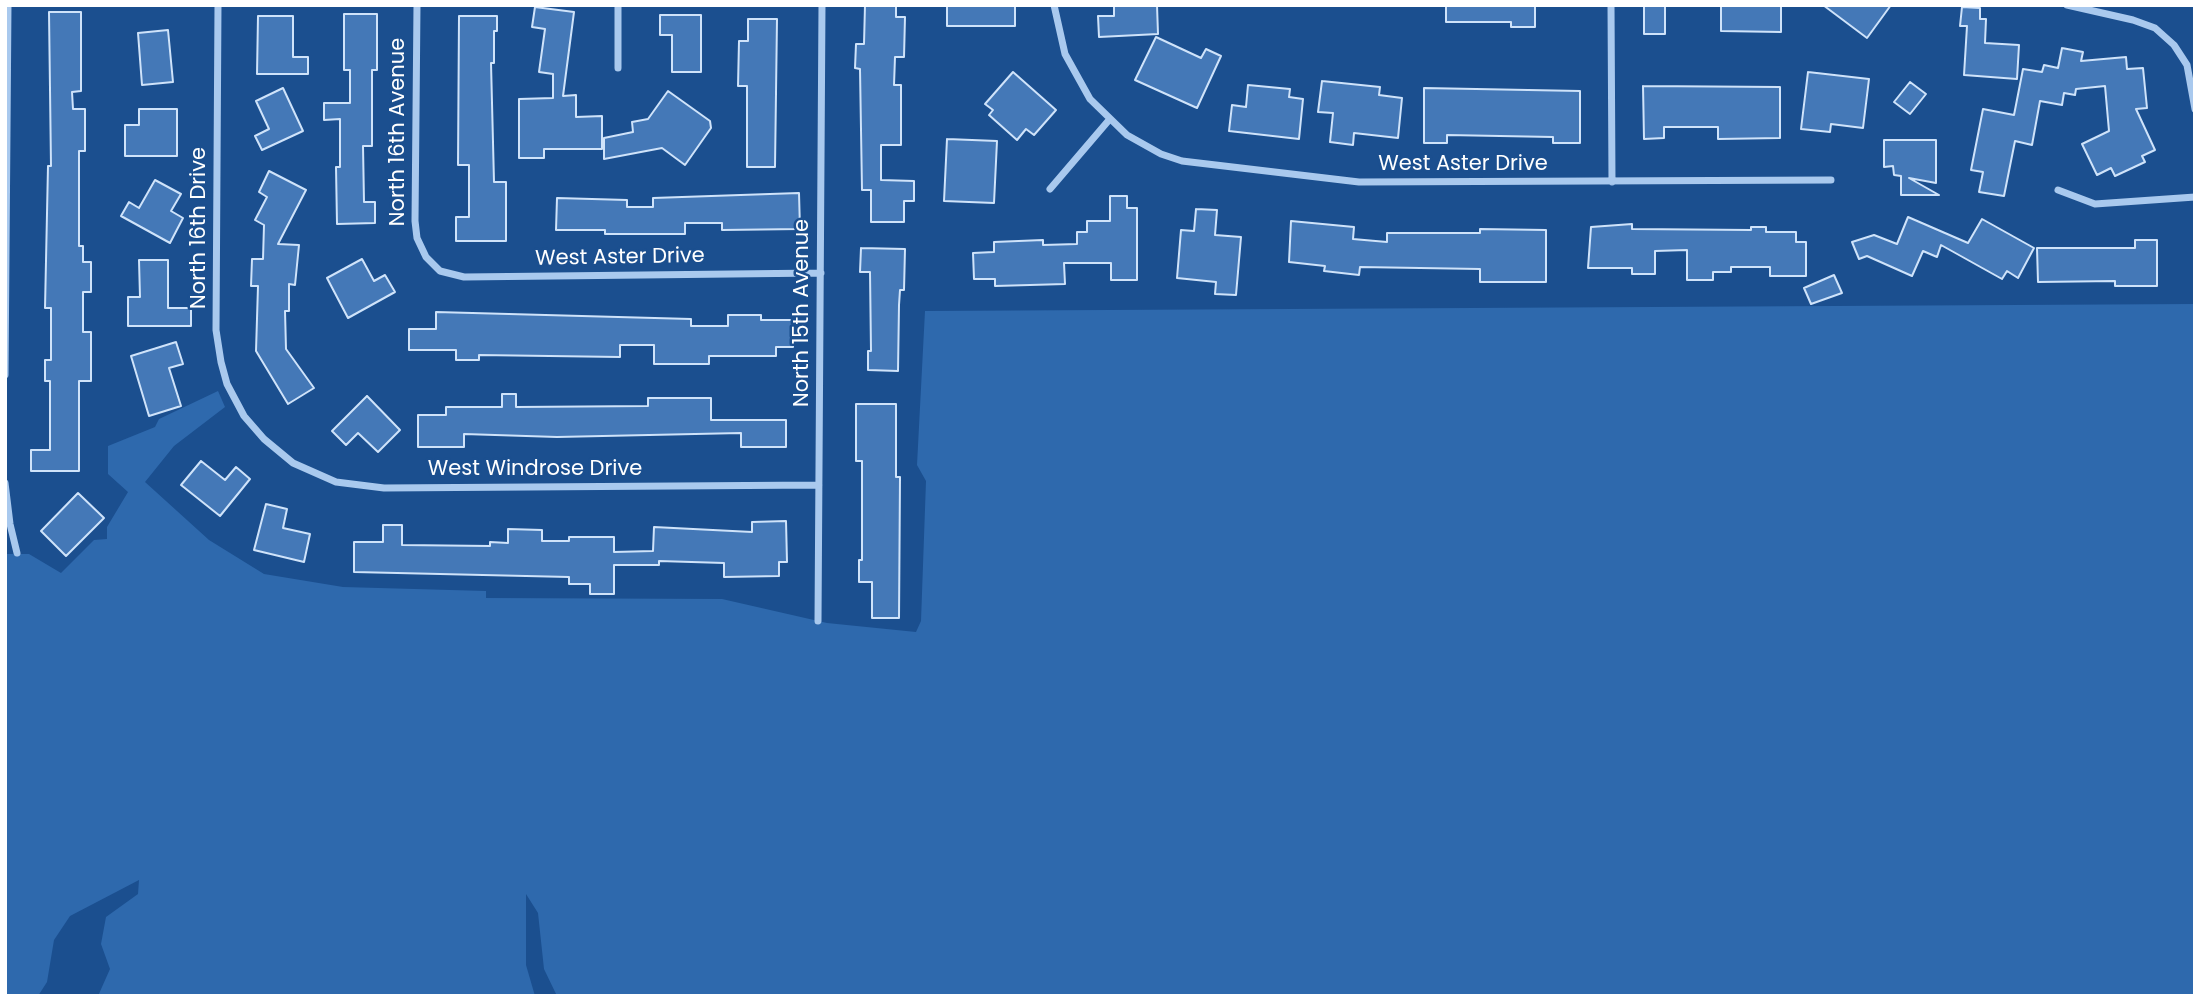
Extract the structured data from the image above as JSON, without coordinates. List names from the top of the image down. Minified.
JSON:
{"streets":{"street":["North 16th Avenue","West Aster Drive","North 16th Drive","North 15th Avenue","West Windrose Drive"]},"crossings":[["North 16th Avenue","West Aster Drive"],["West Aster Drive","North 15th Avenue"],["North 16th Drive","West Windrose Drive"],["North 15th Avenue","West Windrose Drive"]]}
